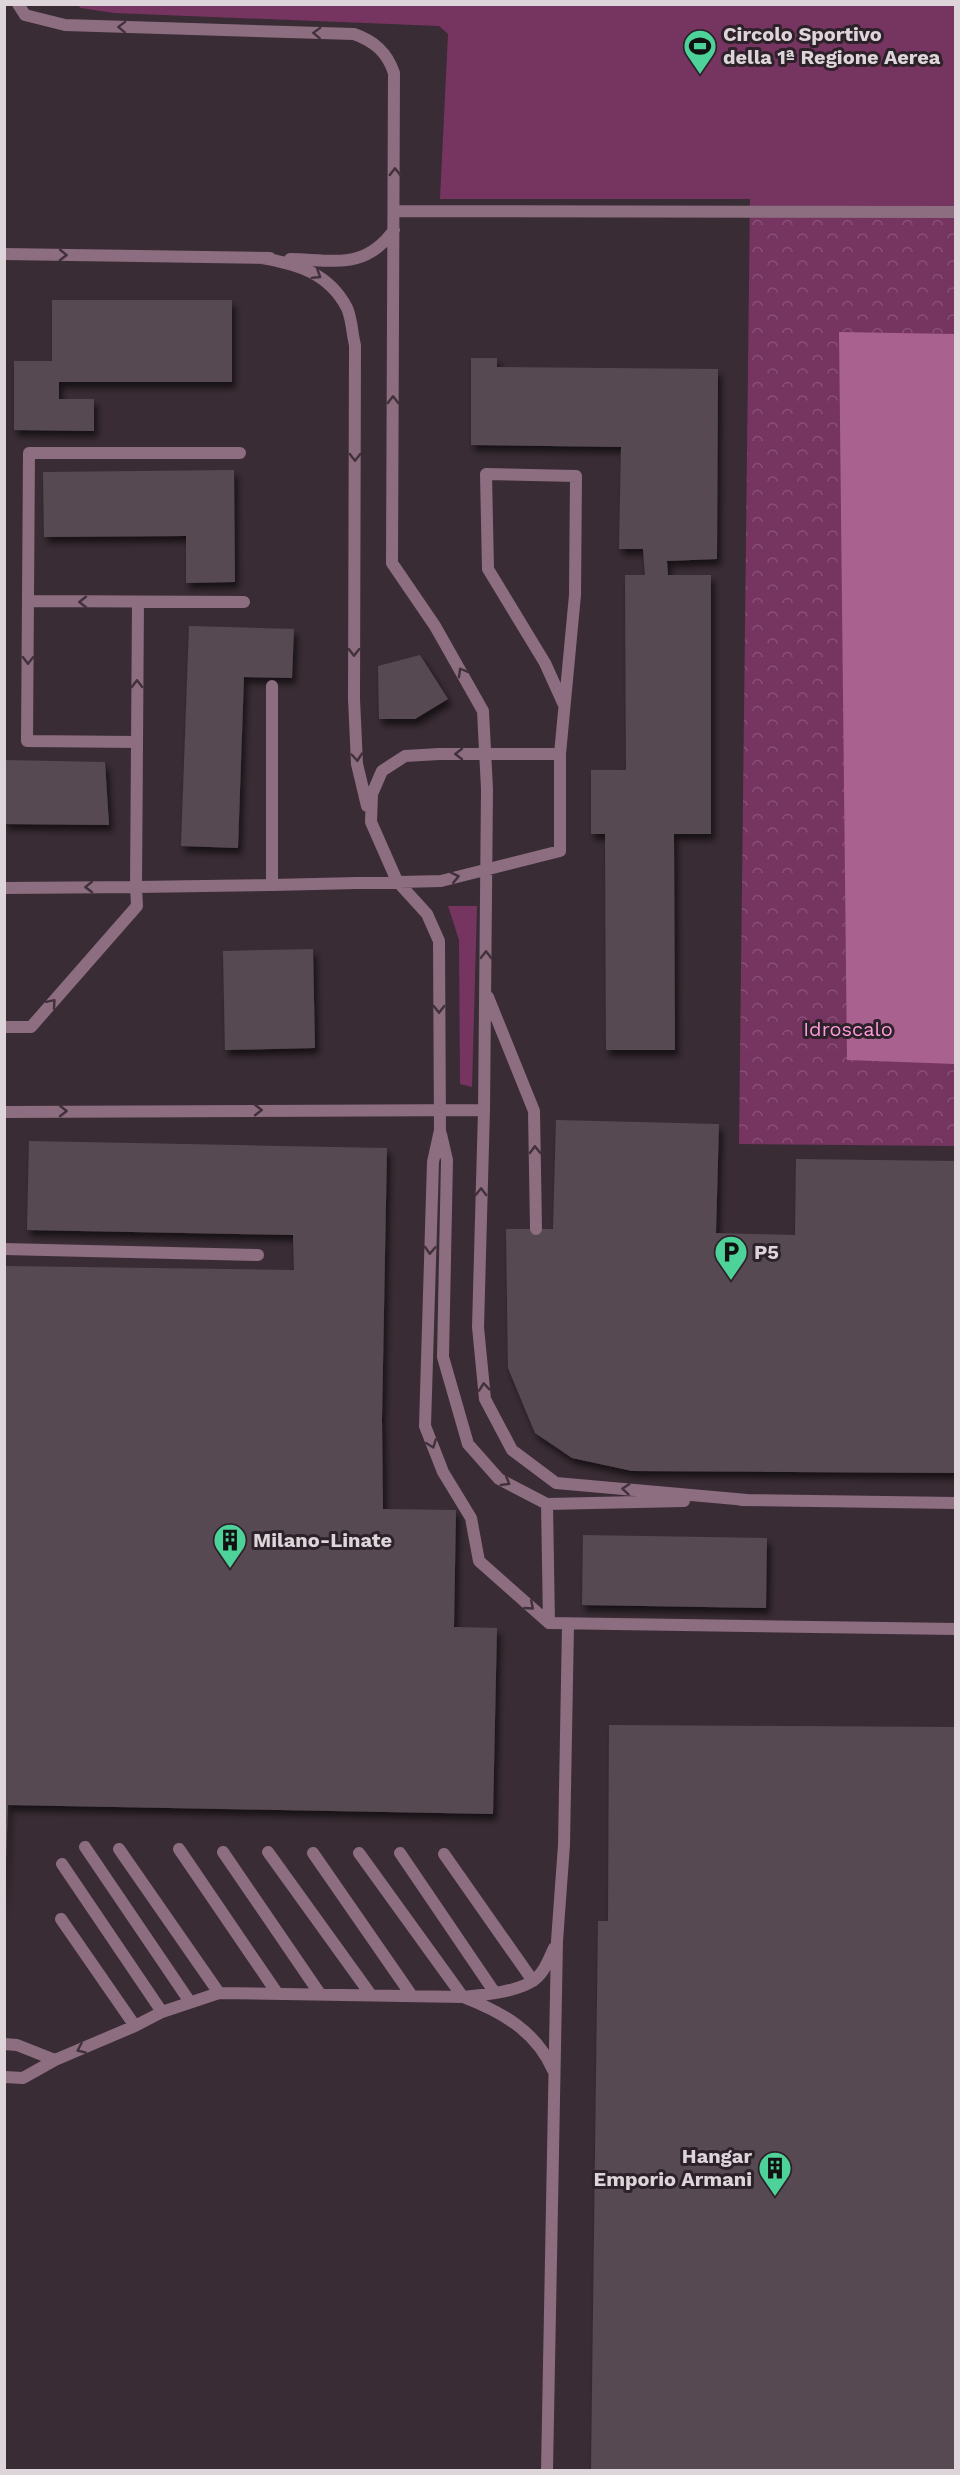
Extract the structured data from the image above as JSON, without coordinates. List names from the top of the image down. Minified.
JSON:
{"parks":["Idroscalo"],"places":{"sports":["Circolo Sportivo della 1ª Regione Aerea"],"parking":["P5"],"building":["Milano-Linate","Hangar Emporio Armani"]}}
